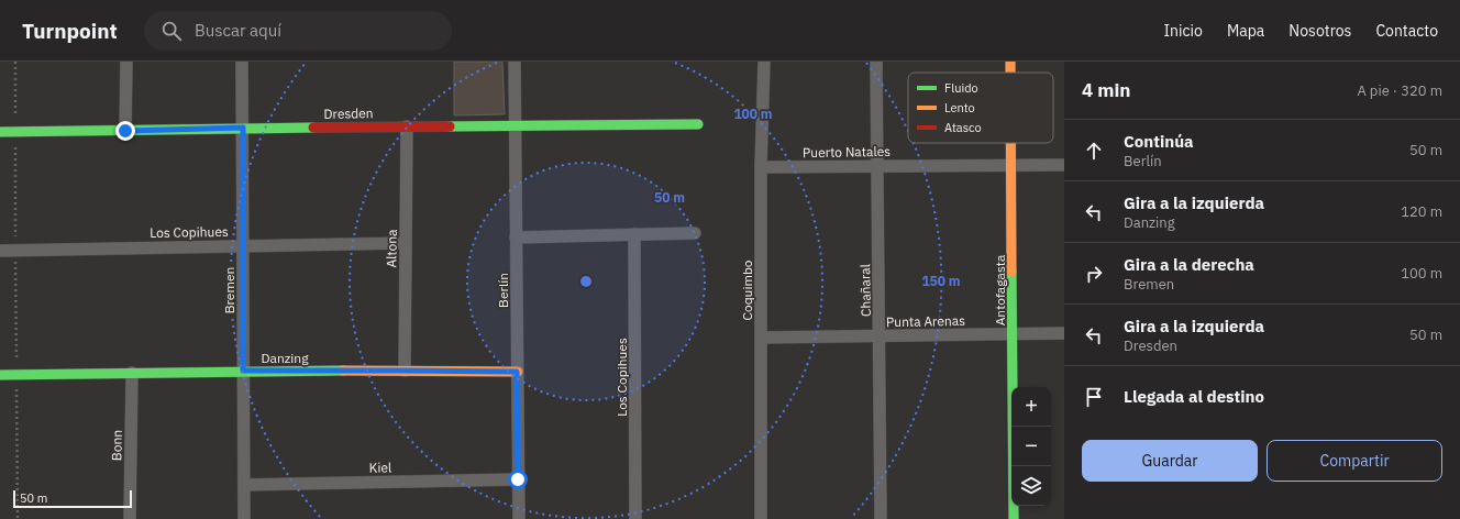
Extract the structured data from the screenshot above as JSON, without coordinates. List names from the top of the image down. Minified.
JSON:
{"streets":{"street":["Dresden","Puerto Natales","Los Copihues","Altona","Bremen","Berlín","Coquimbo","Chañaral","Antofagasta","Punta Arenas","Danzing","Bonn","Kiel"]},"crossings":[["Dresden","Altona"],["Dresden","Bremen"],["Dresden","Berlín"],["Puerto Natales","Coquimbo"],["Puerto Natales","Chañaral"],["Puerto Natales","Antofagasta"],["Los Copihues","Altona"],["Los Copihues","Bremen"],["Altona","Danzing"],["Bremen","Danzing"],["Bremen","Kiel"],["Berlín","Danzing"],["Berlín","Kiel"],["Coquimbo","Punta Arenas"],["Chañaral","Punta Arenas"],["Antofagasta","Punta Arenas"],["Danzing","Bonn"]],"legend":["Fluido","Lento","Atasco"],"scale_bar":"50 m","page":{"header":"Turnpoint","search":"Buscar aquí","nav":["Inicio","Mapa","Nosotros","Contacto"],"heading":["4 min","A pie · 320 m"],"list":[["Continúa","Berlín","50 m"],["Gira a la izquierda","Danzing","120 m"],["Gira a la derecha","Bremen","100 m"],["Gira a la izquierda","Dresden","50 m"],"Llegada al destino"],"map_buttons":["+","−"],"buttons":["Guardar","Compartir"],"scale":"50 m"},"rings":["100 m","50 m","150 m"]}
